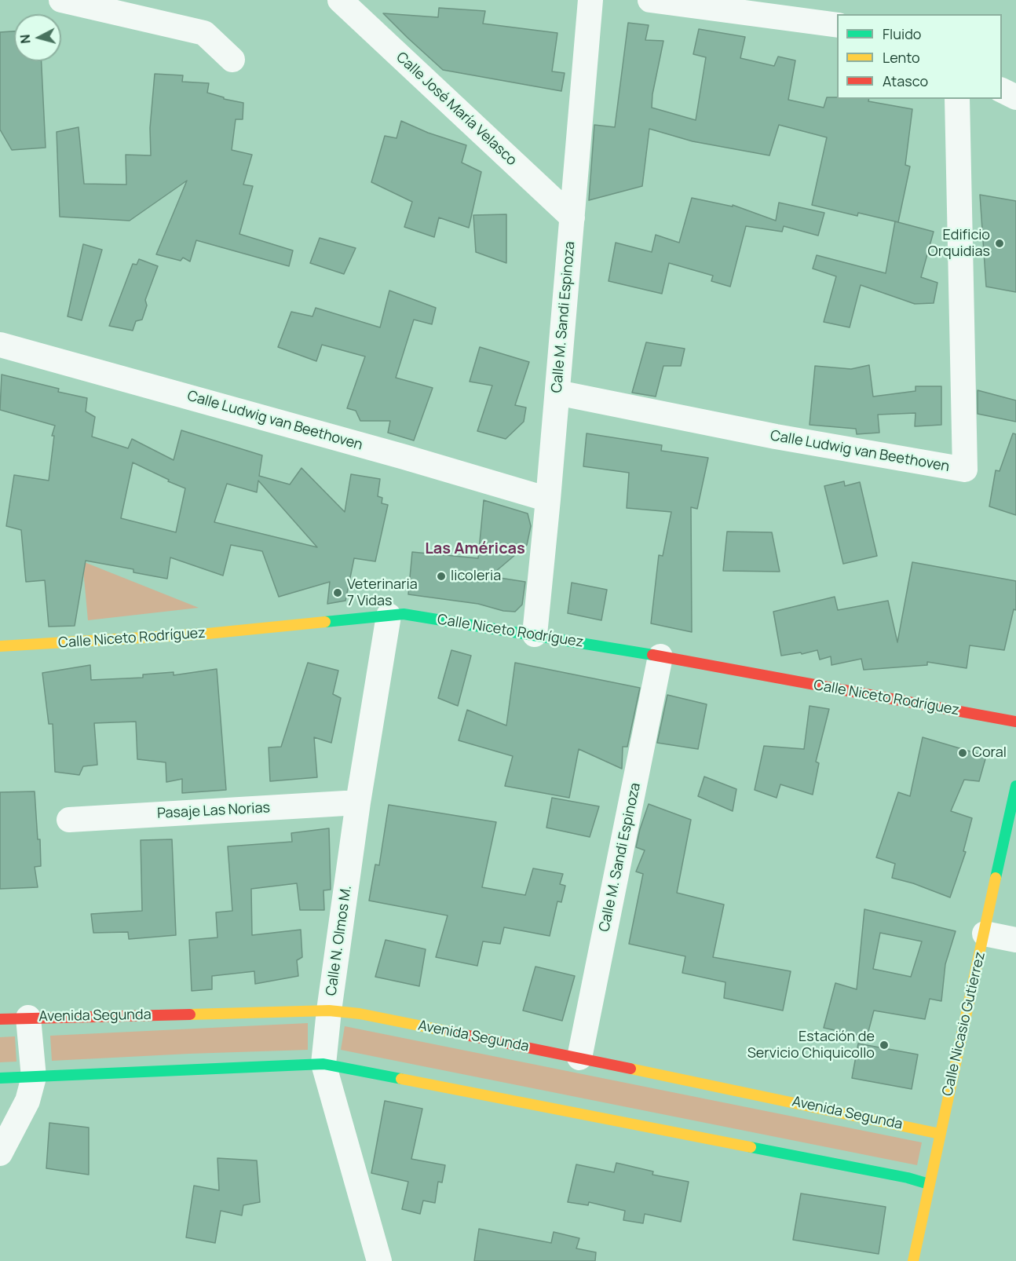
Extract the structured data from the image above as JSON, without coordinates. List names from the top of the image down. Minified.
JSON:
{"streets":{"main road":["Calle Niceto Rodríguez","Avenida Segunda","Calle Nicasio Gutierrez"],"street":["Calle José María Velasco","Calle M. Sandi Espinoza","Calle Ludwig van Beethoven","Pasaje Las Norias","Calle N. Olmos M."]},"crossings":[["Calle José María Velasco","Calle M. Sandi Espinoza"],["Calle M. Sandi Espinoza","Calle Ludwig van Beethoven"],["Calle M. Sandi Espinoza","Calle Niceto Rodríguez"],["Calle M. Sandi Espinoza","Avenida Segunda"],["Calle Niceto Rodríguez","Calle N. Olmos M."],["Pasaje Las Norias","Calle N. Olmos M."],["Calle N. Olmos M.","Avenida Segunda"],["Avenida Segunda","Calle Nicasio Gutierrez"]],"districts":["Las Américas"],"places":["Edificio Orquidias","licoleria","Veterinaria 7 Vidas","Coral","Estación de Servicio Chiquicollo"],"legend":["Fluido","Lento","Atasco"],"north":"left"}
